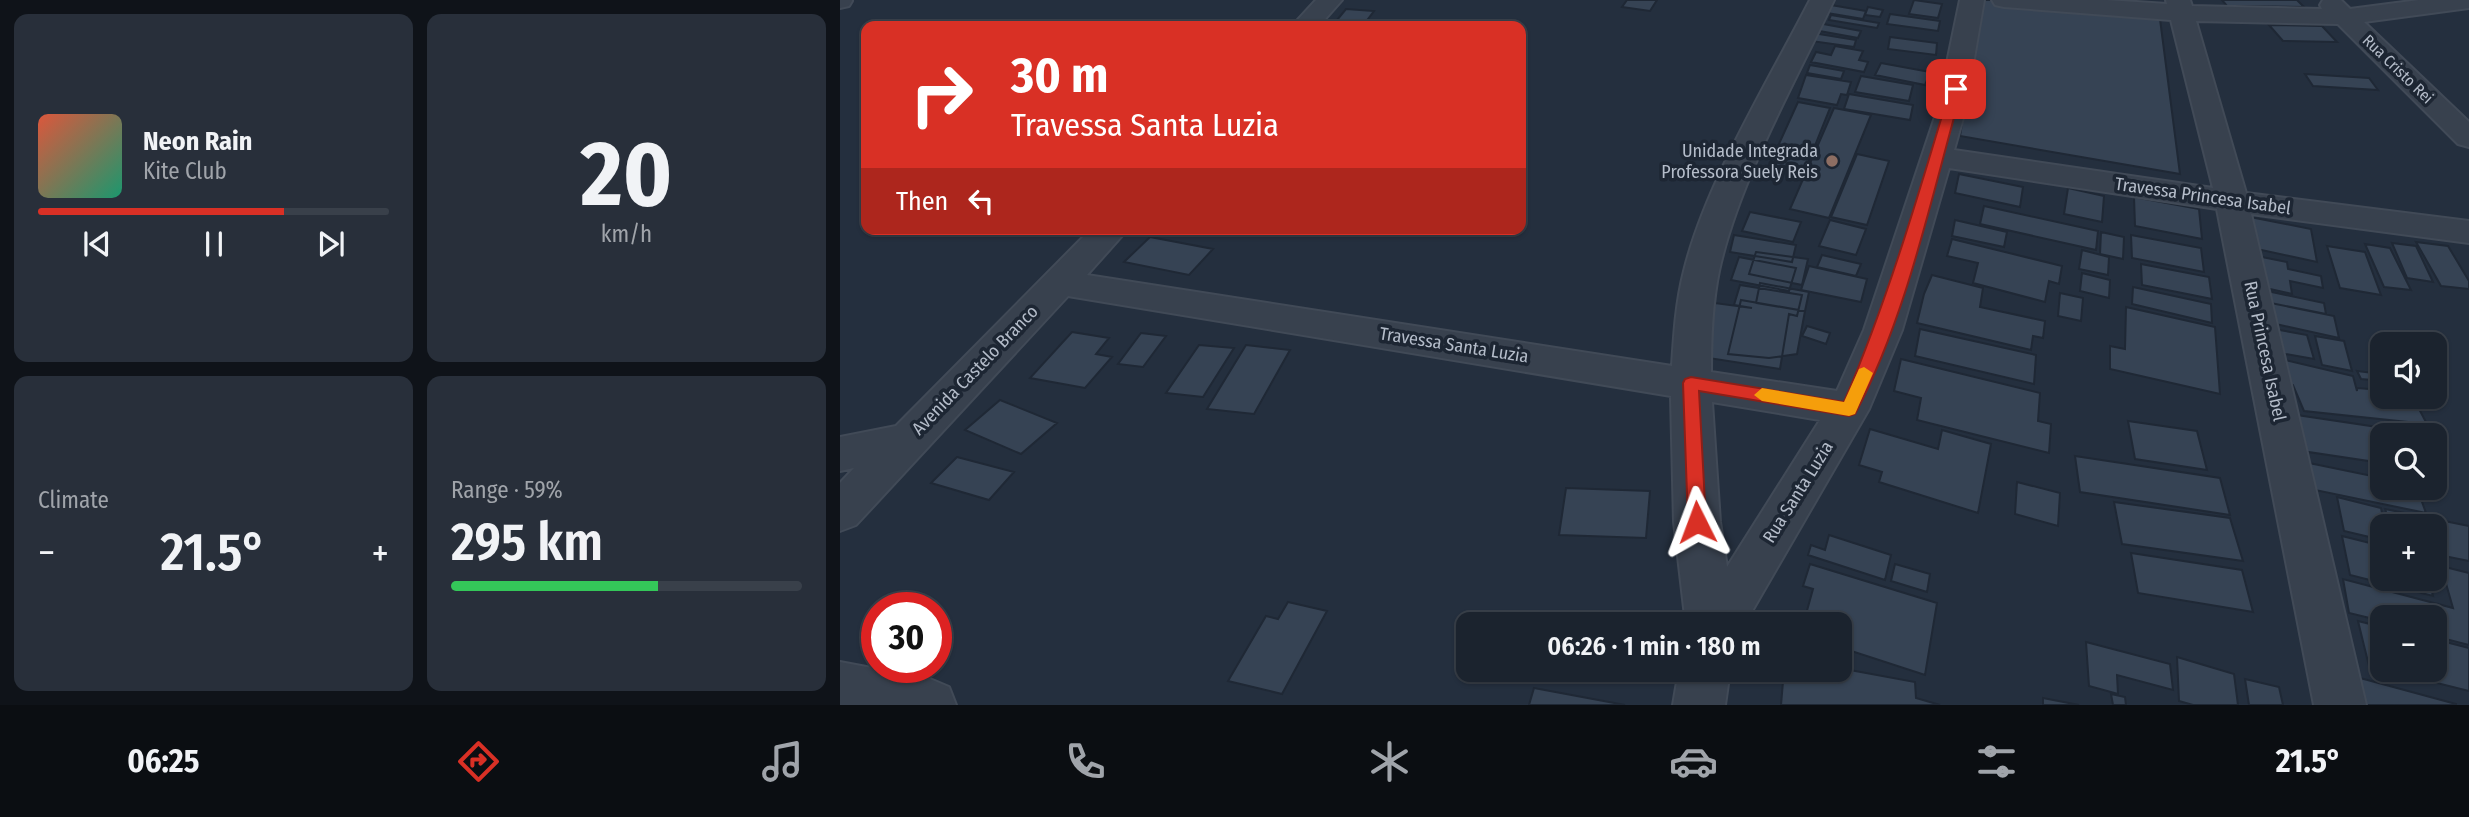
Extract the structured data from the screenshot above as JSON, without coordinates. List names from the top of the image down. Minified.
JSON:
{"streets":{"street":["Rua Cristo Rei","Travessa Princesa Isabel","Travessa Santa Luzia","Rua Princesa Isabel","Avenida Castelo Branco","Rua Santa Luzia"]},"crossings":[["Travessa Princesa Isabel","Rua Princesa Isabel"],["Travessa Princesa Isabel","Rua Santa Luzia"],["Travessa Santa Luzia","Avenida Castelo Branco"],["Travessa Santa Luzia","Rua Santa Luzia"]],"places":["Unidade Integrada Professora Suely Reis"],"page":{"tile":[["20","km/h"],"Climate",["Range · 59%","295 km"]],"turn":["30 m","Travessa Santa Luzia"],"song":["Neon Rain","Kite Club"],"then":"Then","map_buttons":["+","−"],"heat":["−","21.5°","+"],"limit":"30","trip":"06:26 · 1 min · 180 m","tabs":["06:25","21.5°"]}}
